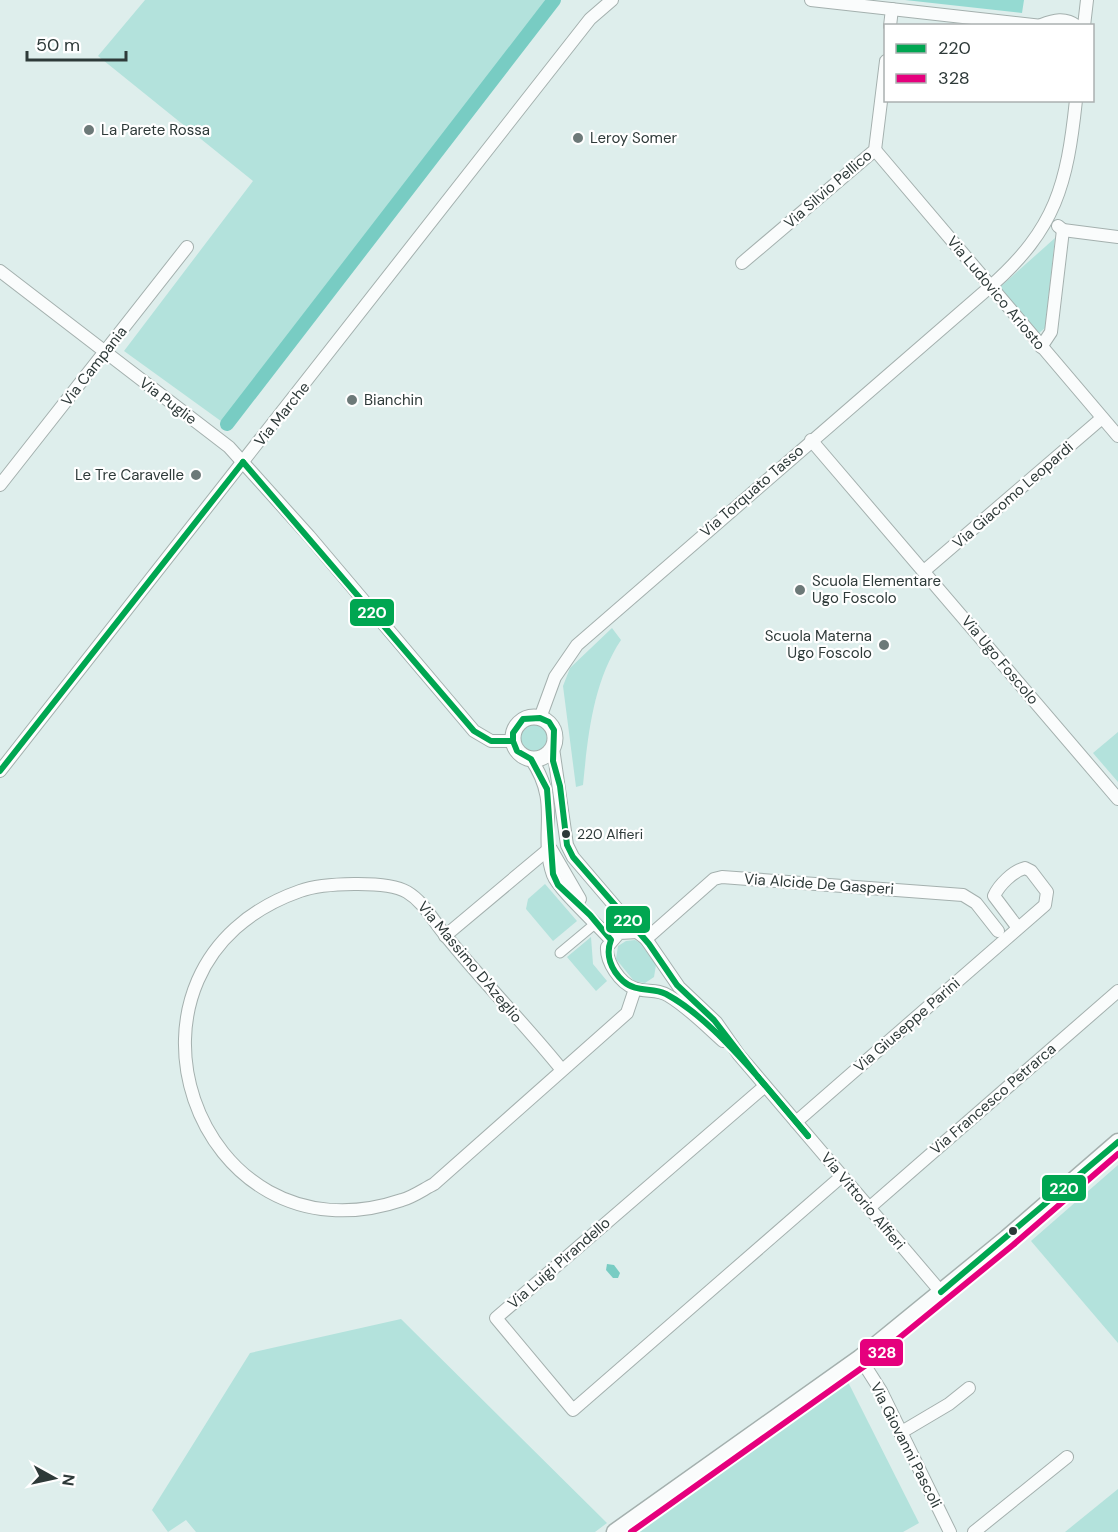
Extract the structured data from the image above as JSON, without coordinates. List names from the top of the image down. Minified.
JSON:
{"streets":{"street":["Via Silvio Pellico","Via Ludovico Ariosto","Via Campania","Via Puglie","Via Marche","Via Torquato Tasso","Via Giacomo Leopardi","Via Ugo Foscolo","Via Alcide De Gasperi","Via Massimo D'Azeglio","Via Giuseppe Parini","Via Francesco Petrarca","Via Vittorio Alfieri","Via Luigi Pirandello","Via Giovanni Pascoli"]},"crossings":[["Via Silvio Pellico","Via Ludovico Ariosto"],["Via Ludovico Ariosto","Via Torquato Tasso"],["Via Ludovico Ariosto","Via Giacomo Leopardi"],["Via Campania","Via Puglie"],["Via Puglie","Via Marche"],["Via Puglie","Via Torquato Tasso"],["Via Puglie","Via Vittorio Alfieri"],["Via Torquato Tasso","Via Ugo Foscolo"],["Via Torquato Tasso","Via Vittorio Alfieri"],["Via Giacomo Leopardi","Via Ugo Foscolo"],["Via Alcide De Gasperi","Via Massimo D'Azeglio"],["Via Alcide De Gasperi","Via Vittorio Alfieri"],["Via Massimo D'Azeglio","Via Vittorio Alfieri"],["Via Giuseppe Parini","Via Vittorio Alfieri"],["Via Francesco Petrarca","Via Vittorio Alfieri"],["Via Vittorio Alfieri","Via Luigi Pirandello"]],"places":["La Parete Rossa","Leroy Somer","Bianchin","Le Tre Caravelle","Scuola Elementare Ugo Foscolo","Scuola Materna Ugo Foscolo","220 Alfieri"],"lines":["transit line 220","transit line 328"],"legend":["220","328"],"scale_bar":"50 m","north":"right"}
